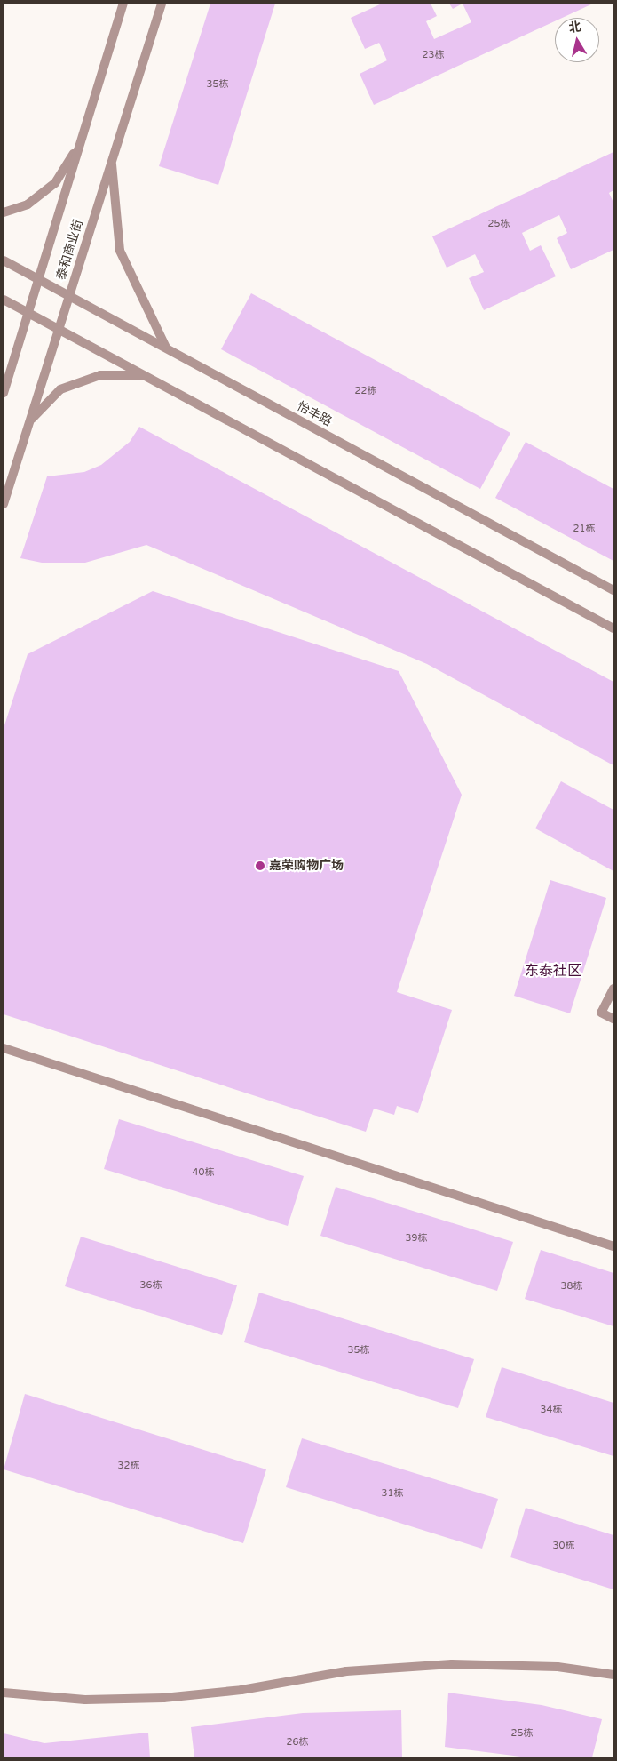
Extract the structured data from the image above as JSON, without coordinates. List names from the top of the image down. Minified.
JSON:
{"streets":{"street":["泰和商业街","怡丰路"]},"crossings":[["泰和商业街","怡丰路"]],"districts":["东泰社区"],"places":["嘉荣购物广场"],"house_numbers":["23栋","35栋","25栋","22栋","21栋","40栋","39栋","36栋","38栋","35栋","34栋","32栋","31栋","30栋","25栋","26栋"],"north":"top"}
